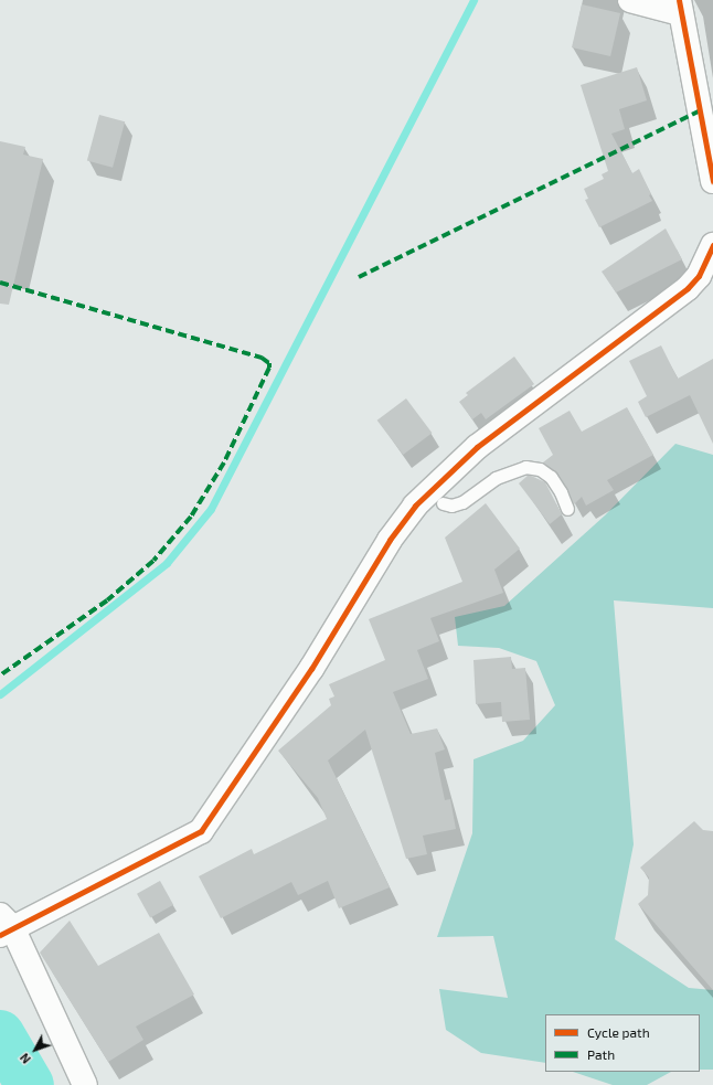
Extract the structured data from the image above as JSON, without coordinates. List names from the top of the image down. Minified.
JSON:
{"legend":["Cycle path","Path"],"north":"bottom left"}
